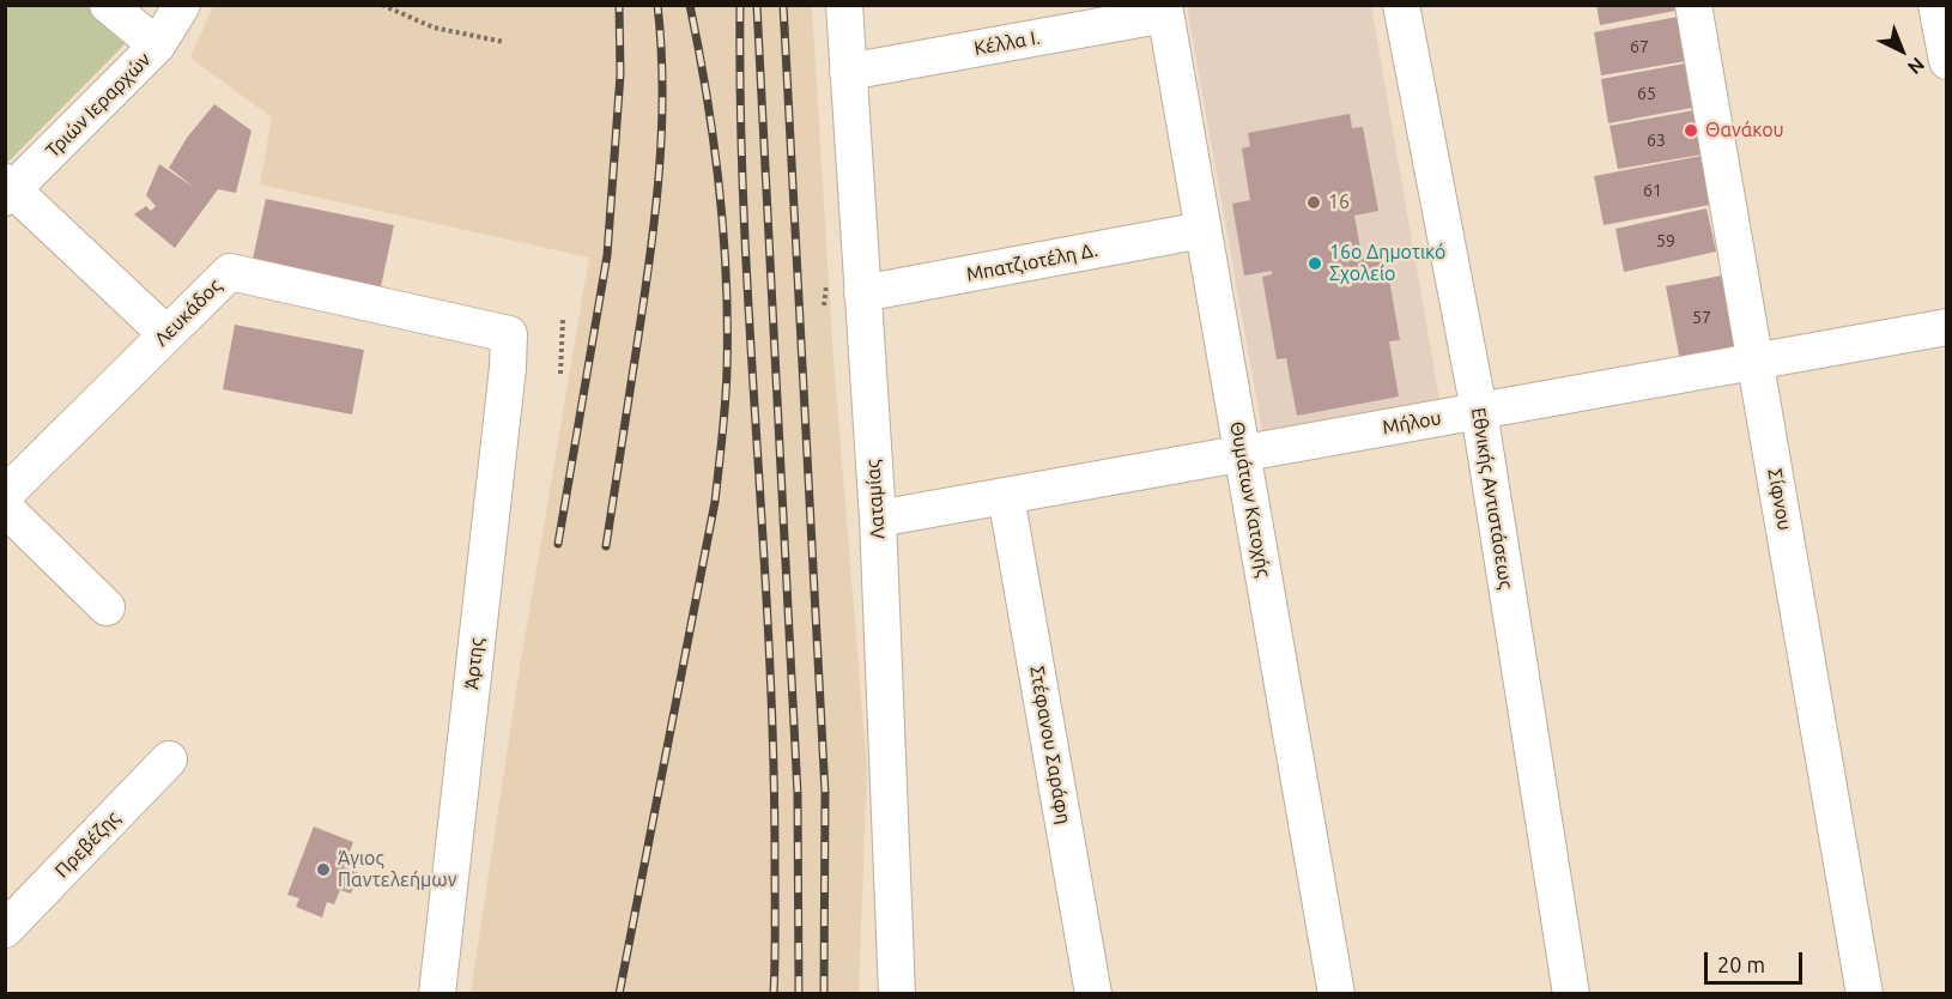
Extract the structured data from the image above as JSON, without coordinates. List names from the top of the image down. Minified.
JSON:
{"streets":{"street":["Κέλλα Ι.","Τριών Ιεραρχών","Μπατζιοτέλη Δ.","Λευκάδος","Μήλου","Εθνικής Αντιστάσεως","Λαταμίας","Θυμάτων Κατοχής","Σίφνου","Άρτης","Στέφανου Σαράφη","Πρεβέζης"]},"crossings":[["Κέλλα Ι.","Λαταμίας"],["Κέλλα Ι.","Θυμάτων Κατοχής"],["Μπατζιοτέλη Δ.","Λαταμίας"],["Μπατζιοτέλη Δ.","Θυμάτων Κατοχής"],["Λευκάδος","Άρτης"],["Μήλου","Εθνικής Αντιστάσεως"],["Μήλου","Λαταμίας"],["Μήλου","Θυμάτων Κατοχής"],["Μήλου","Σίφνου"],["Μήλου","Στέφανου Σαράφη"]],"places":["Θανάκου","16","16o Δημοτικό Σχολείο","Άγιος Παντελεήμων"],"house_numbers":["67","65","63","61","59","57"],"scale_bar":"20 m","north":"bottom right"}
